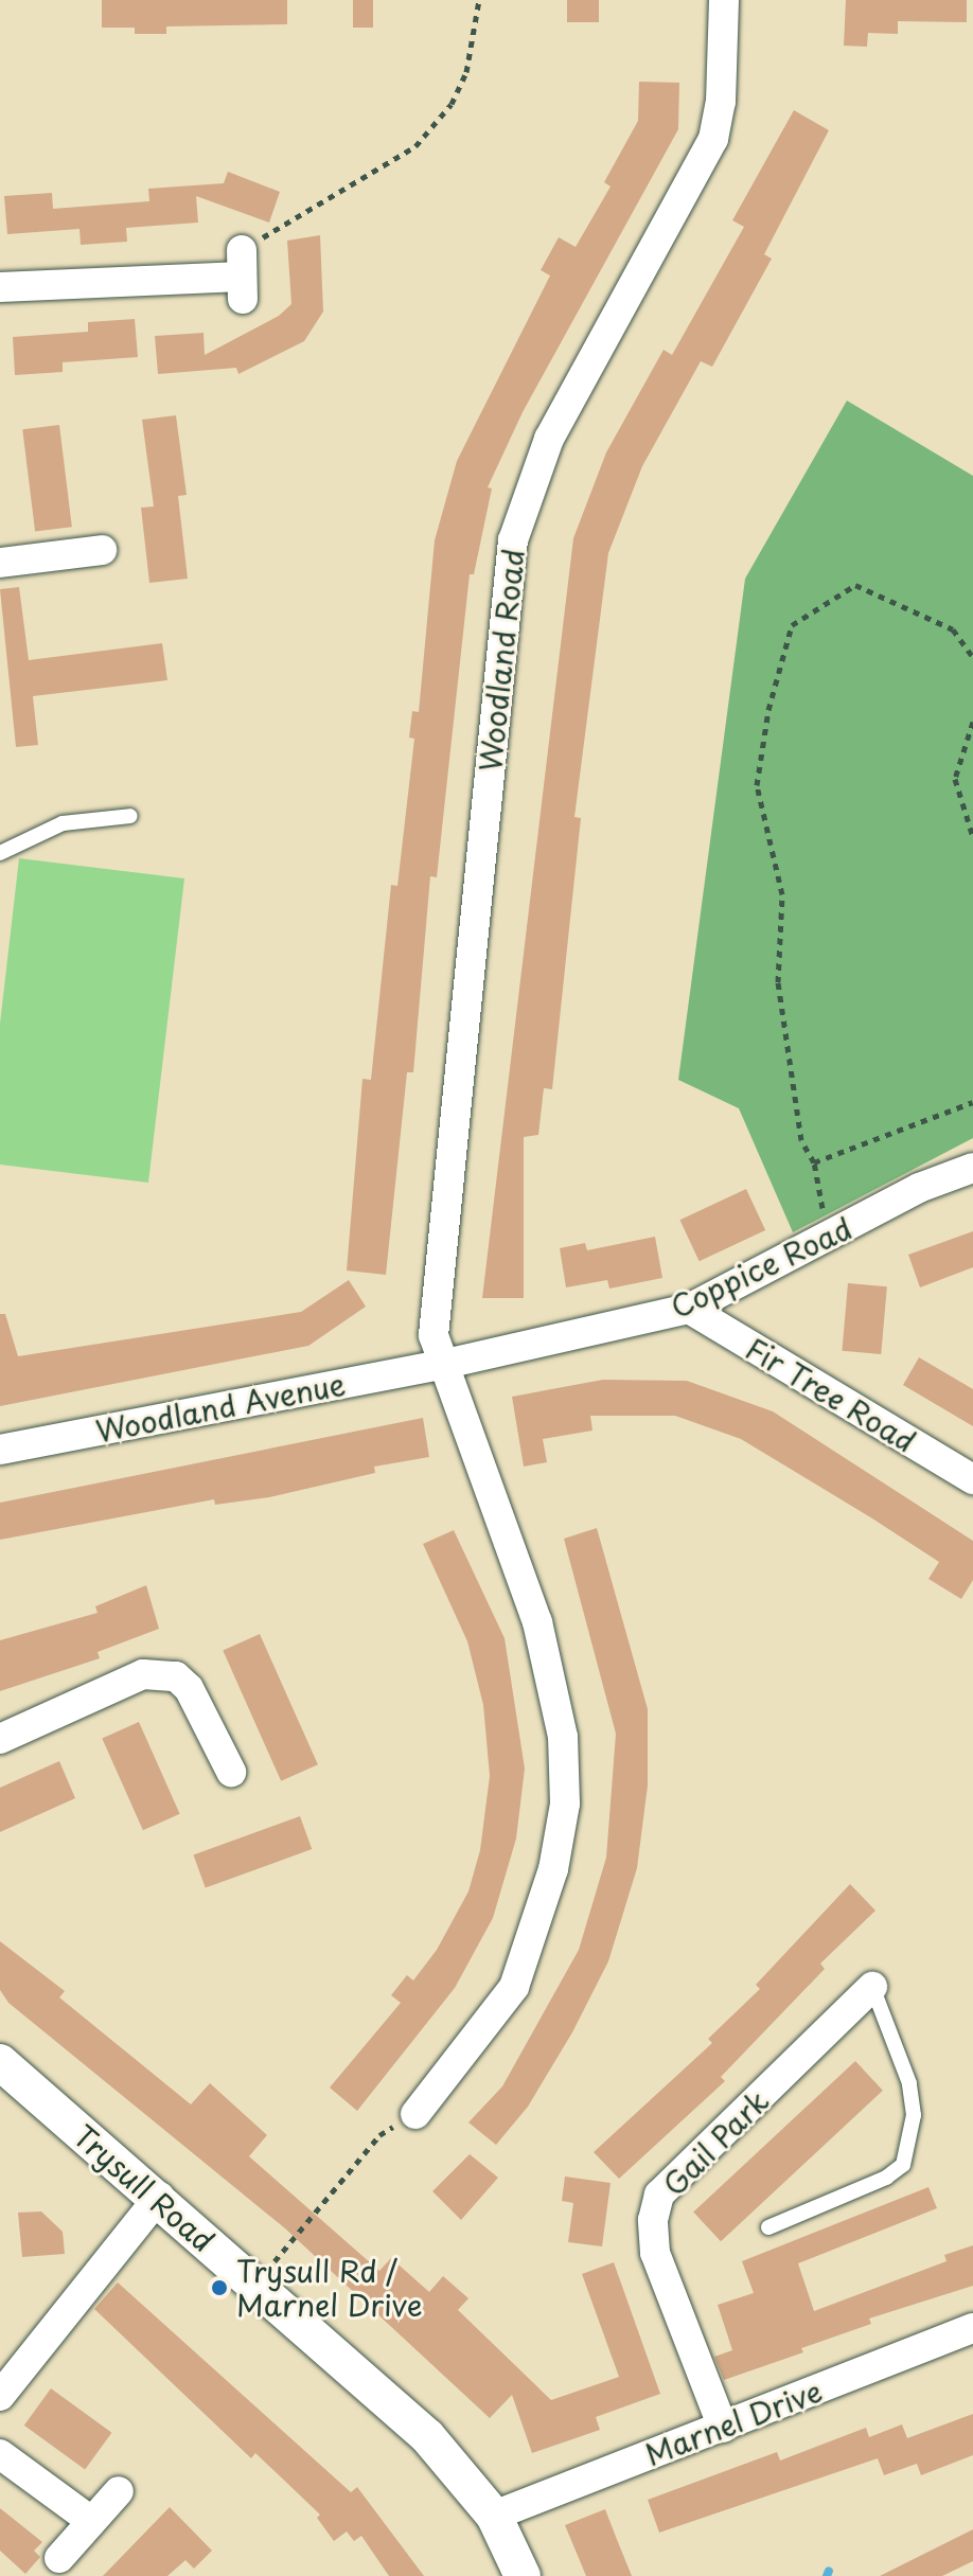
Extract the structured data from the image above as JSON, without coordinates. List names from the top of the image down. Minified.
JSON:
{"streets":{"street":["Woodland Road","Coppice Road","Fir Tree Road","Woodland Avenue","Gail Park","Trysull Road","Marnel Drive"]},"crossings":[["Woodland Road","Coppice Road"],["Woodland Road","Woodland Avenue"],["Coppice Road","Fir Tree Road"],["Coppice Road","Woodland Avenue"],["Gail Park","Marnel Drive"],["Trysull Road","Marnel Drive"]],"places":["Trysull Rd / Marnel Drive"]}
